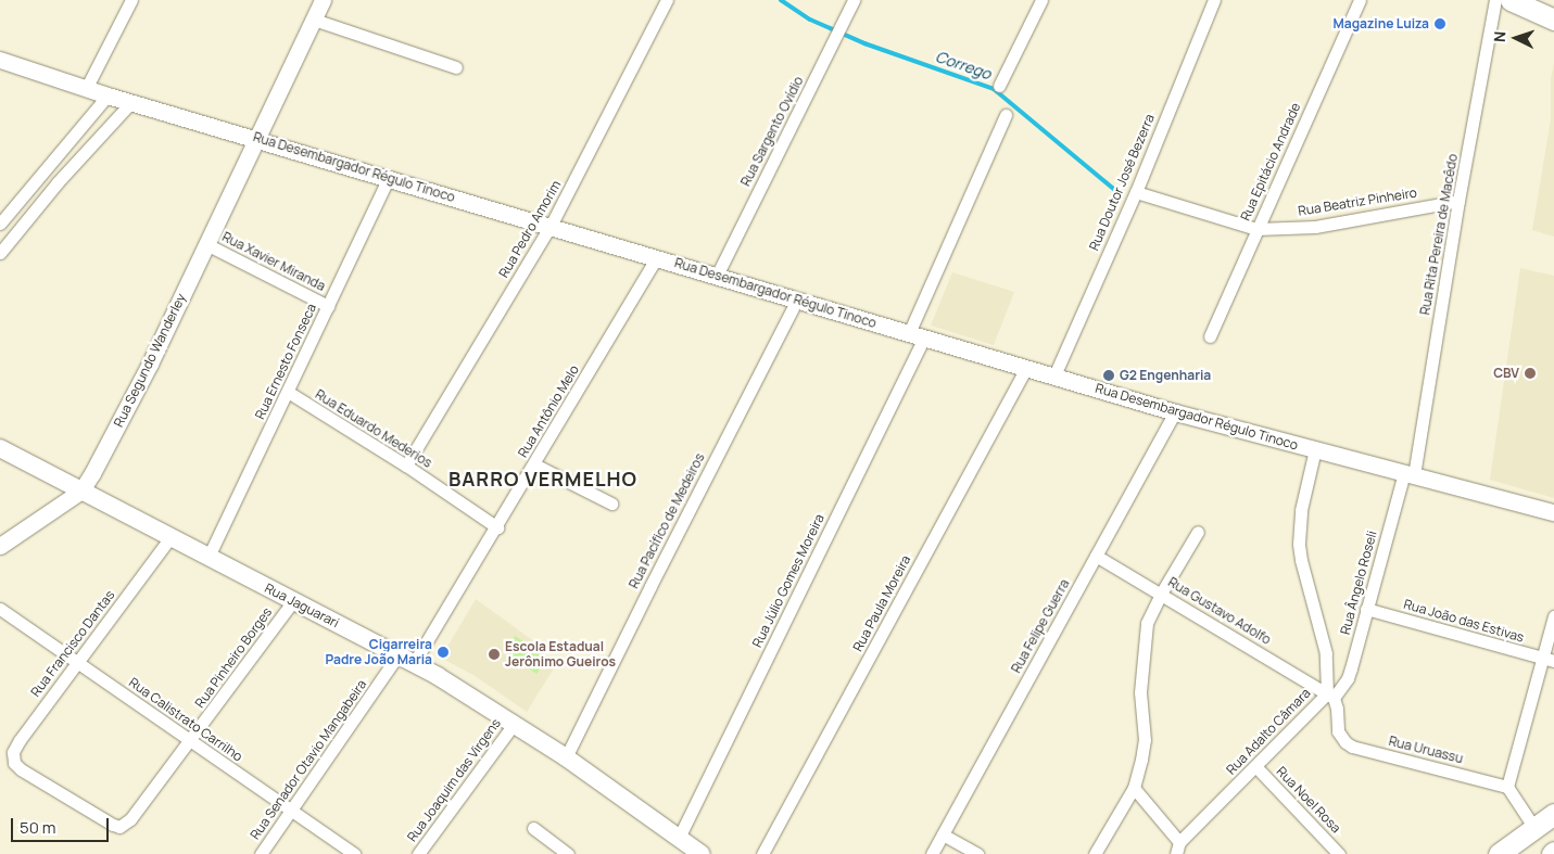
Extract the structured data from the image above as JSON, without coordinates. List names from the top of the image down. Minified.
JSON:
{"streets":{"main road":["Rua Jaguarari"],"street":["Rua Sargento Ovídio","Rua Epitácio Andrade","Rua Desembargador Régulo Tinoco","Rua Doutor José Bezerra","Rua Beatriz Pinheiro","Rua Pedro Amorim","Rua Rita Pereira de Macêdo","Rua Xavier Miranda","Rua Segundo Wanderley","Rua Ernesto Fonseca","Rua Antônio Melo","Rua Eduardo Mederios","Rua Pacífico de Medeiros","Rua Júlio Gomes Moreira","Rua Ângelo Roseli","Rua Paula Moreira","Rua Gustavo Adolfo","Rua João das Estivas","Rua Felipe Guerra","Rua Francisco Dantas","Rua Pinheiro Borges","Rua Calistrato Carrilho","Rua Adalto Câmara","Rua Uruassu","Rua Senador Otavio Mangabeira","Rua Joaquim das Virgens","Rua Noel Rosa"]},"crossings":[["Rua Sargento Ovídio","Rua Desembargador Régulo Tinoco"],["Rua Epitácio Andrade","Rua Beatriz Pinheiro"],["Rua Desembargador Régulo Tinoco","Rua Doutor José Bezerra"],["Rua Desembargador Régulo Tinoco","Rua Pedro Amorim"],["Rua Desembargador Régulo Tinoco","Rua Rita Pereira de Macêdo"],["Rua Desembargador Régulo Tinoco","Rua Segundo Wanderley"],["Rua Desembargador Régulo Tinoco","Rua Ernesto Fonseca"],["Rua Desembargador Régulo Tinoco","Rua Antônio Melo"],["Rua Desembargador Régulo Tinoco","Rua Pacífico de Medeiros"],["Rua Desembargador Régulo Tinoco","Rua Júlio Gomes Moreira"],["Rua Desembargador Régulo Tinoco","Rua Ângelo Roseli"],["Rua Desembargador Régulo Tinoco","Rua Paula Moreira"],["Rua Desembargador Régulo Tinoco","Rua Felipe Guerra"],["Rua Desembargador Régulo Tinoco","Rua Adalto Câmara"],["Rua Doutor José Bezerra","Rua Beatriz Pinheiro"],["Rua Beatriz Pinheiro","Rua Rita Pereira de Macêdo"],["Rua Pedro Amorim","Rua Eduardo Mederios"],["Rua Rita Pereira de Macêdo","Rua Ângelo Roseli"],["Rua Xavier Miranda","Rua Segundo Wanderley"],["Rua Xavier Miranda","Rua Ernesto Fonseca"],["Rua Segundo Wanderley","Rua Jaguarari"],["Rua Ernesto Fonseca","Rua Eduardo Mederios"],["Rua Ernesto Fonseca","Rua Jaguarari"],["Rua Antônio Melo","Rua Eduardo Mederios"],["Rua Antônio Melo","Rua Jaguarari"],["Rua Antônio Melo","Rua Senador Otavio Mangabeira"],["Rua Pacífico de Medeiros","Rua Jaguarari"],["Rua Júlio Gomes Moreira","Rua Jaguarari"],["Rua Ângelo Roseli","Rua Gustavo Adolfo"],["Rua Ângelo Roseli","Rua João das Estivas"],["Rua Ângelo Roseli","Rua Adalto Câmara"],["Rua Ângelo Roseli","Rua Uruassu"],["Rua Jaguarari","Rua Francisco Dantas"],["Rua Jaguarari","Rua Pinheiro Borges"],["Rua Jaguarari","Rua Senador Otavio Mangabeira"],["Rua Jaguarari","Rua Joaquim das Virgens"],["Rua Gustavo Adolfo","Rua Felipe Guerra"],["Rua Gustavo Adolfo","Rua Adalto Câmara"],["Rua Gustavo Adolfo","Rua Uruassu"],["Rua Francisco Dantas","Rua Pinheiro Borges"],["Rua Francisco Dantas","Rua Calistrato Carrilho"],["Rua Pinheiro Borges","Rua Calistrato Carrilho"],["Rua Calistrato Carrilho","Rua Senador Otavio Mangabeira"],["Rua Adalto Câmara","Rua Uruassu"],["Rua Adalto Câmara","Rua Noel Rosa"]],"districts":["BARRO VERMELHO"],"water":["Corrego"],"places":["Magazine Luiza","CBV","G2 Engenharia","Cigarreira Padre João Maria","Escola Estadual Jerônimo Gueiros"],"scale_bar":"50 m","north":"left"}
